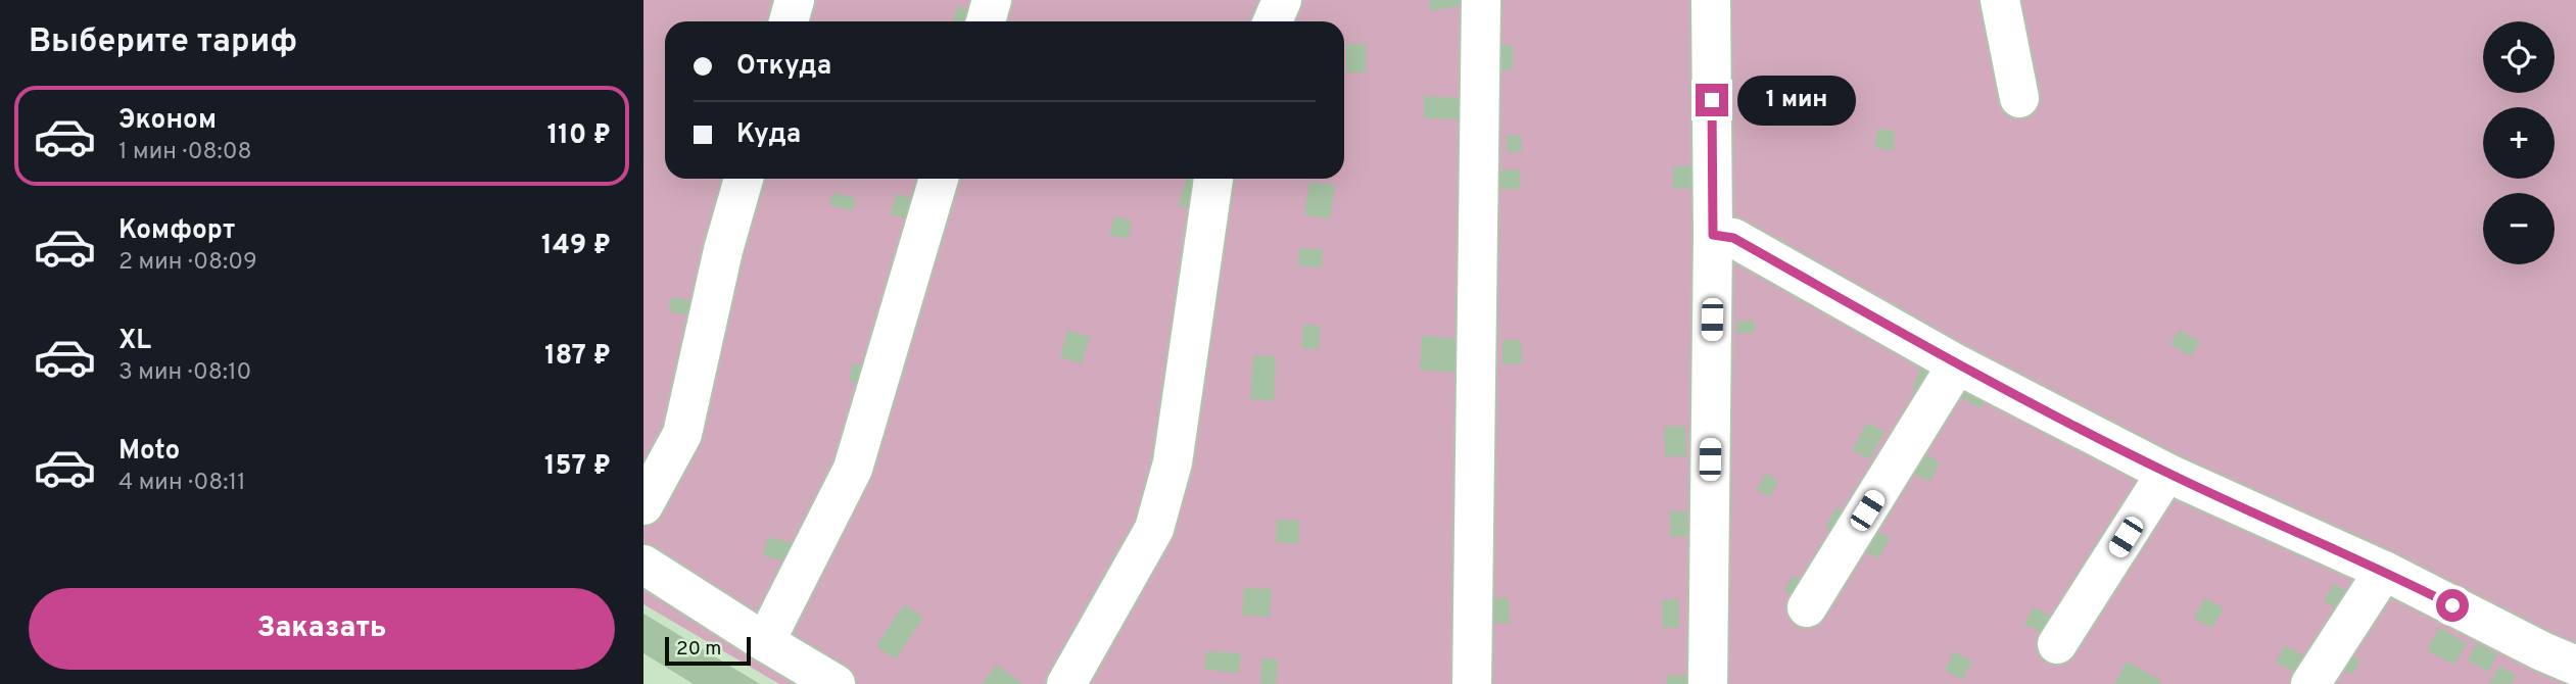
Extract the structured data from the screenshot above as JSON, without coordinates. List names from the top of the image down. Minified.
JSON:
{"scale_bar":"20 m","page":{"heading":"Выберите тариф","map_buttons":["+","−"],"banner":["Откуда","Куда"],"bubble":"1 мин","list":[{"name":"Эконом","note":"1 мин · 08:08","value":"110 ₽"},{"name":"Комфорт","note":"2 мин · 08:09","value":"149 ₽"},{"name":"XL","note":"3 мин · 08:10","value":"187 ₽"},{"name":"Moto","note":"4 мин · 08:11","value":"157 ₽"}],"buttons":"Заказать","scale":"20 m"}}
